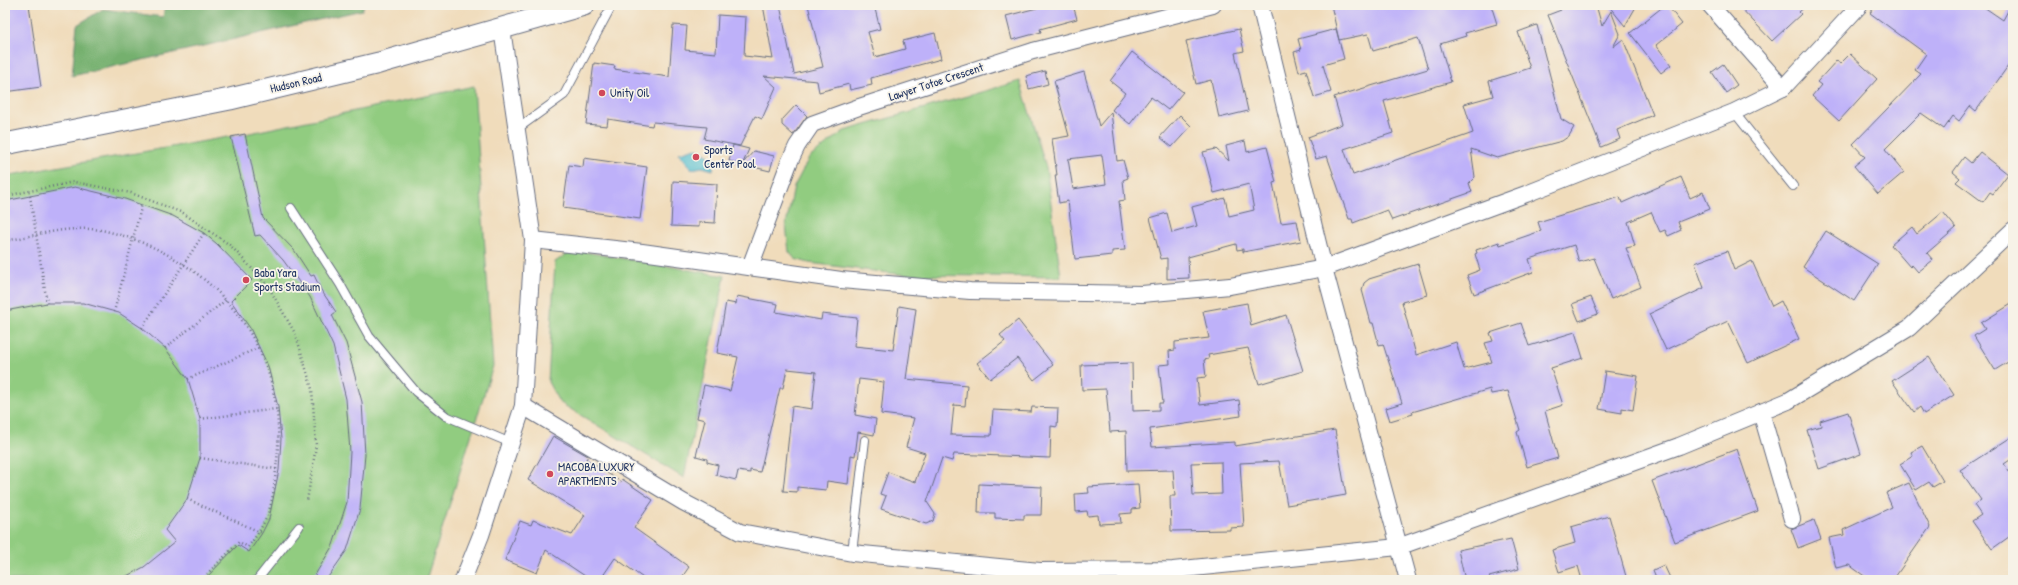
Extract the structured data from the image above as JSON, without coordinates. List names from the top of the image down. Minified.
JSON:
{"streets":{"street":["Lawyer Totoe Crescent","Hudson Road"]},"places":["Unity Oil","Sports Center Pool","Baba Yara Sports Stadium","MACOBA LUXURY APARTMENTS"]}
